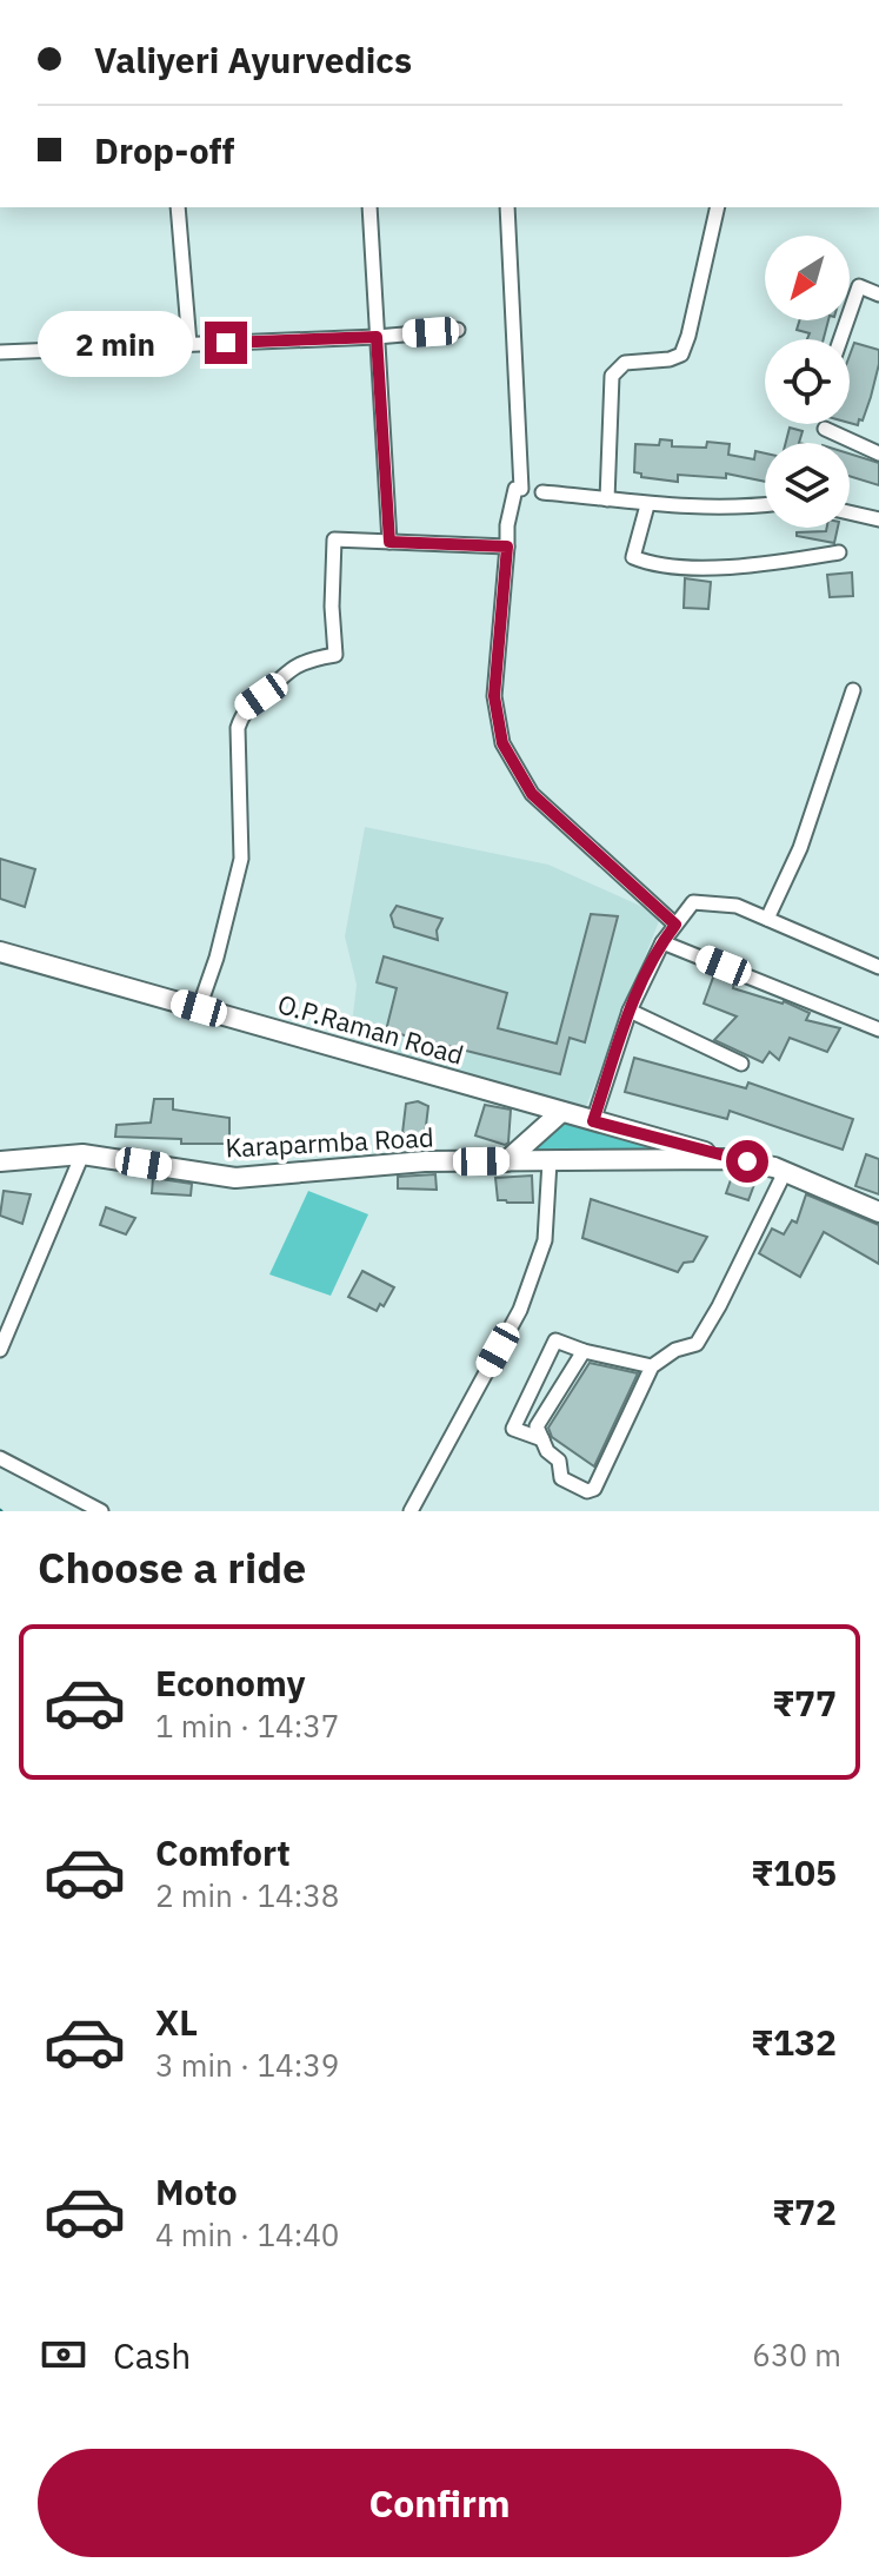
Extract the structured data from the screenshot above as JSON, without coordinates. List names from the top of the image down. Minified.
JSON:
{"streets":{"main road":["O.P.Raman Road","Karaparmba Road"]},"crossings":[["O.P.Raman Road","Karaparmba Road"]],"north":"bottom left","page":{"banner":["Valiyeri Ayurvedics","Drop-off"],"bubble":"2 min","heading":"Choose a ride","list":[{"name":"Economy","note":"1 min · 14:37","value":"₹77"},{"name":"Comfort","note":"2 min · 14:38","value":"₹105"},{"name":"XL","note":"3 min · 14:39","value":"₹132"},{"name":"Moto","note":"4 min · 14:40","value":"₹72"}],"pay":["Cash","630 m"],"buttons":"Confirm"}}
